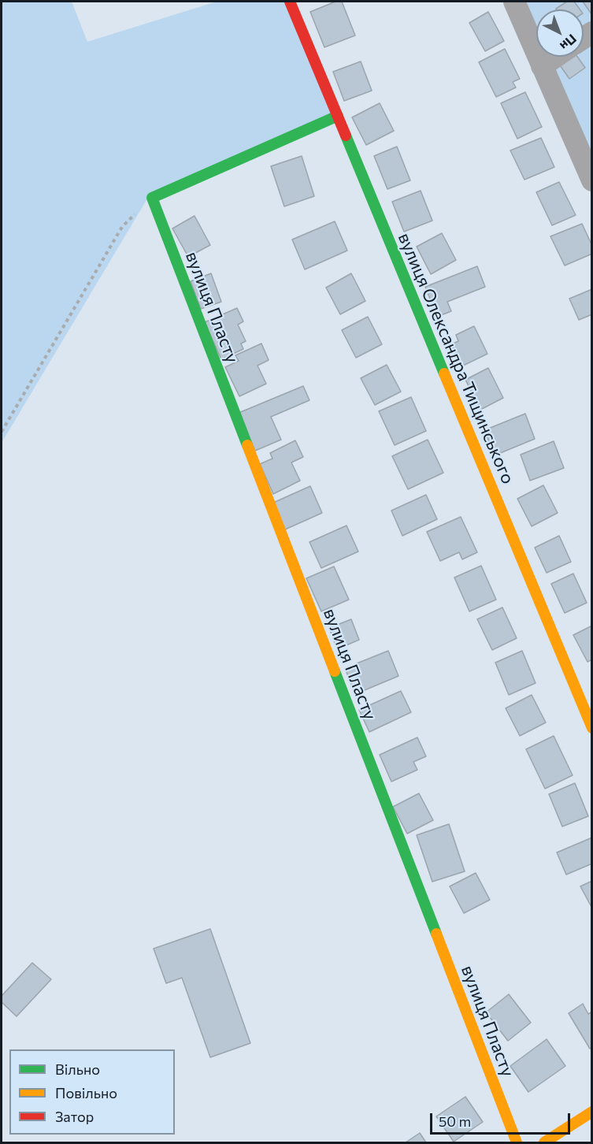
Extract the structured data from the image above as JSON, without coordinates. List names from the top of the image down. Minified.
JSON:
{"streets":{"street":["вулиця Пласту","вулиця Олександра Тищинського"]},"legend":["Вільно","Повільно","Затор"],"scale_bar":"50 m","north":"bottom right"}
